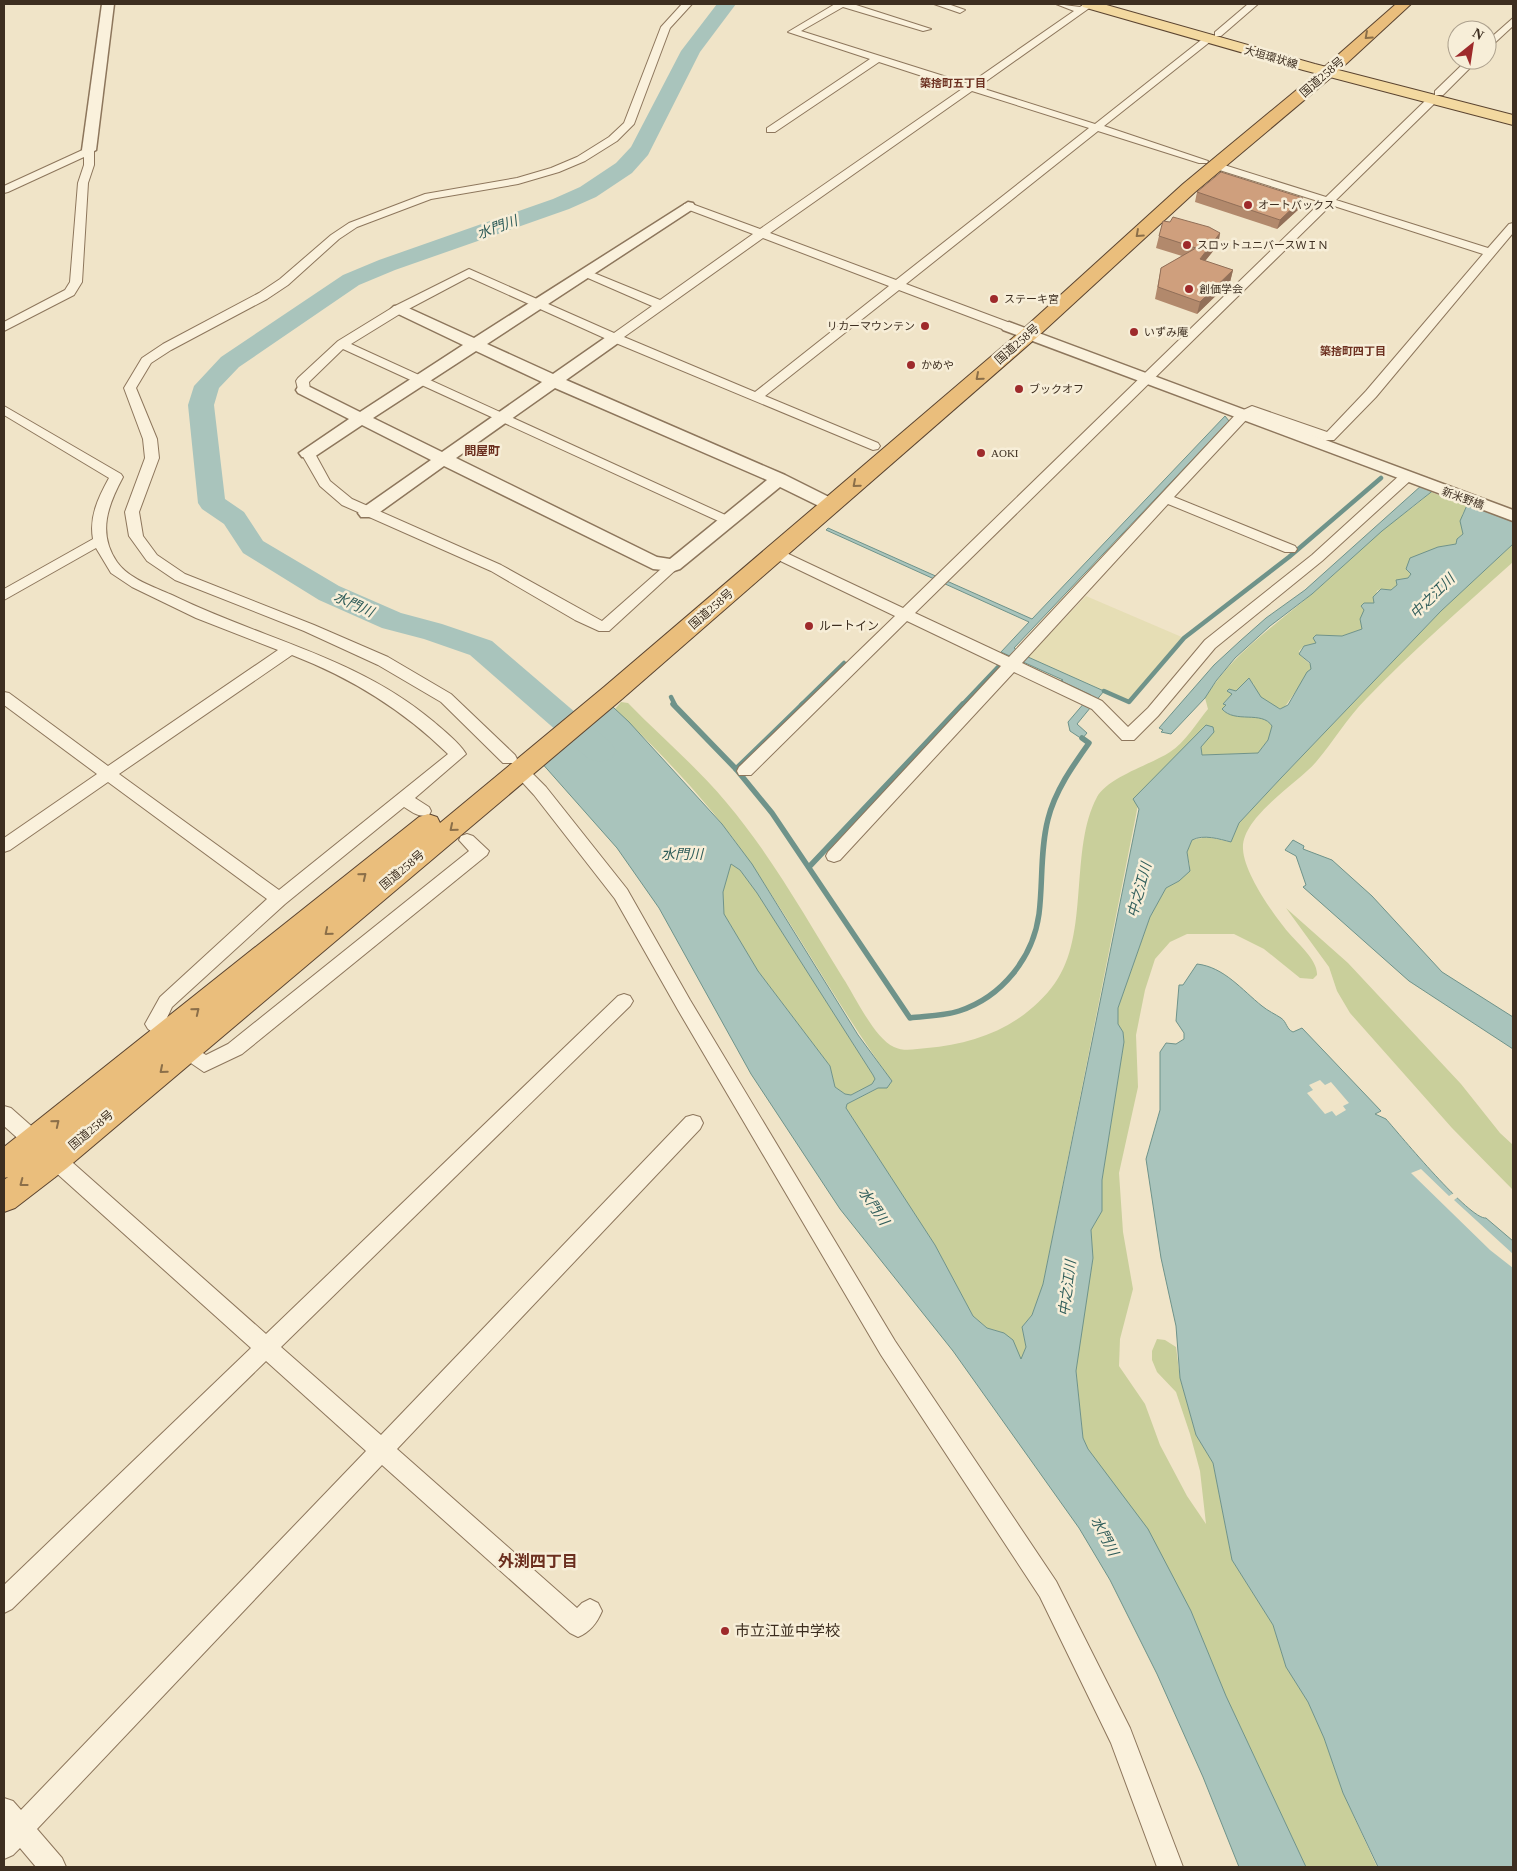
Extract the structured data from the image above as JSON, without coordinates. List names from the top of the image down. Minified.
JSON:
{"streets":{"highway":["国道258号"],"main road":["大垣環状線"],"street":["新米野橋"]},"crossings":[["大垣環状線","国道258号"],["国道258号","新米野橋"]],"districts":["築捨町五丁目","築捨町四丁目","問屋町","外渕四丁目"],"water":["水門川","中之江川"],"places":["オートバックス","スロットユニバースＷＩＮ","創価学会","ステーキ宮","リカーマウンテン","いずみ庵","かめや","ブックオフ","AOKI","ルートイン","市立江並中学校"],"north":"top right"}
